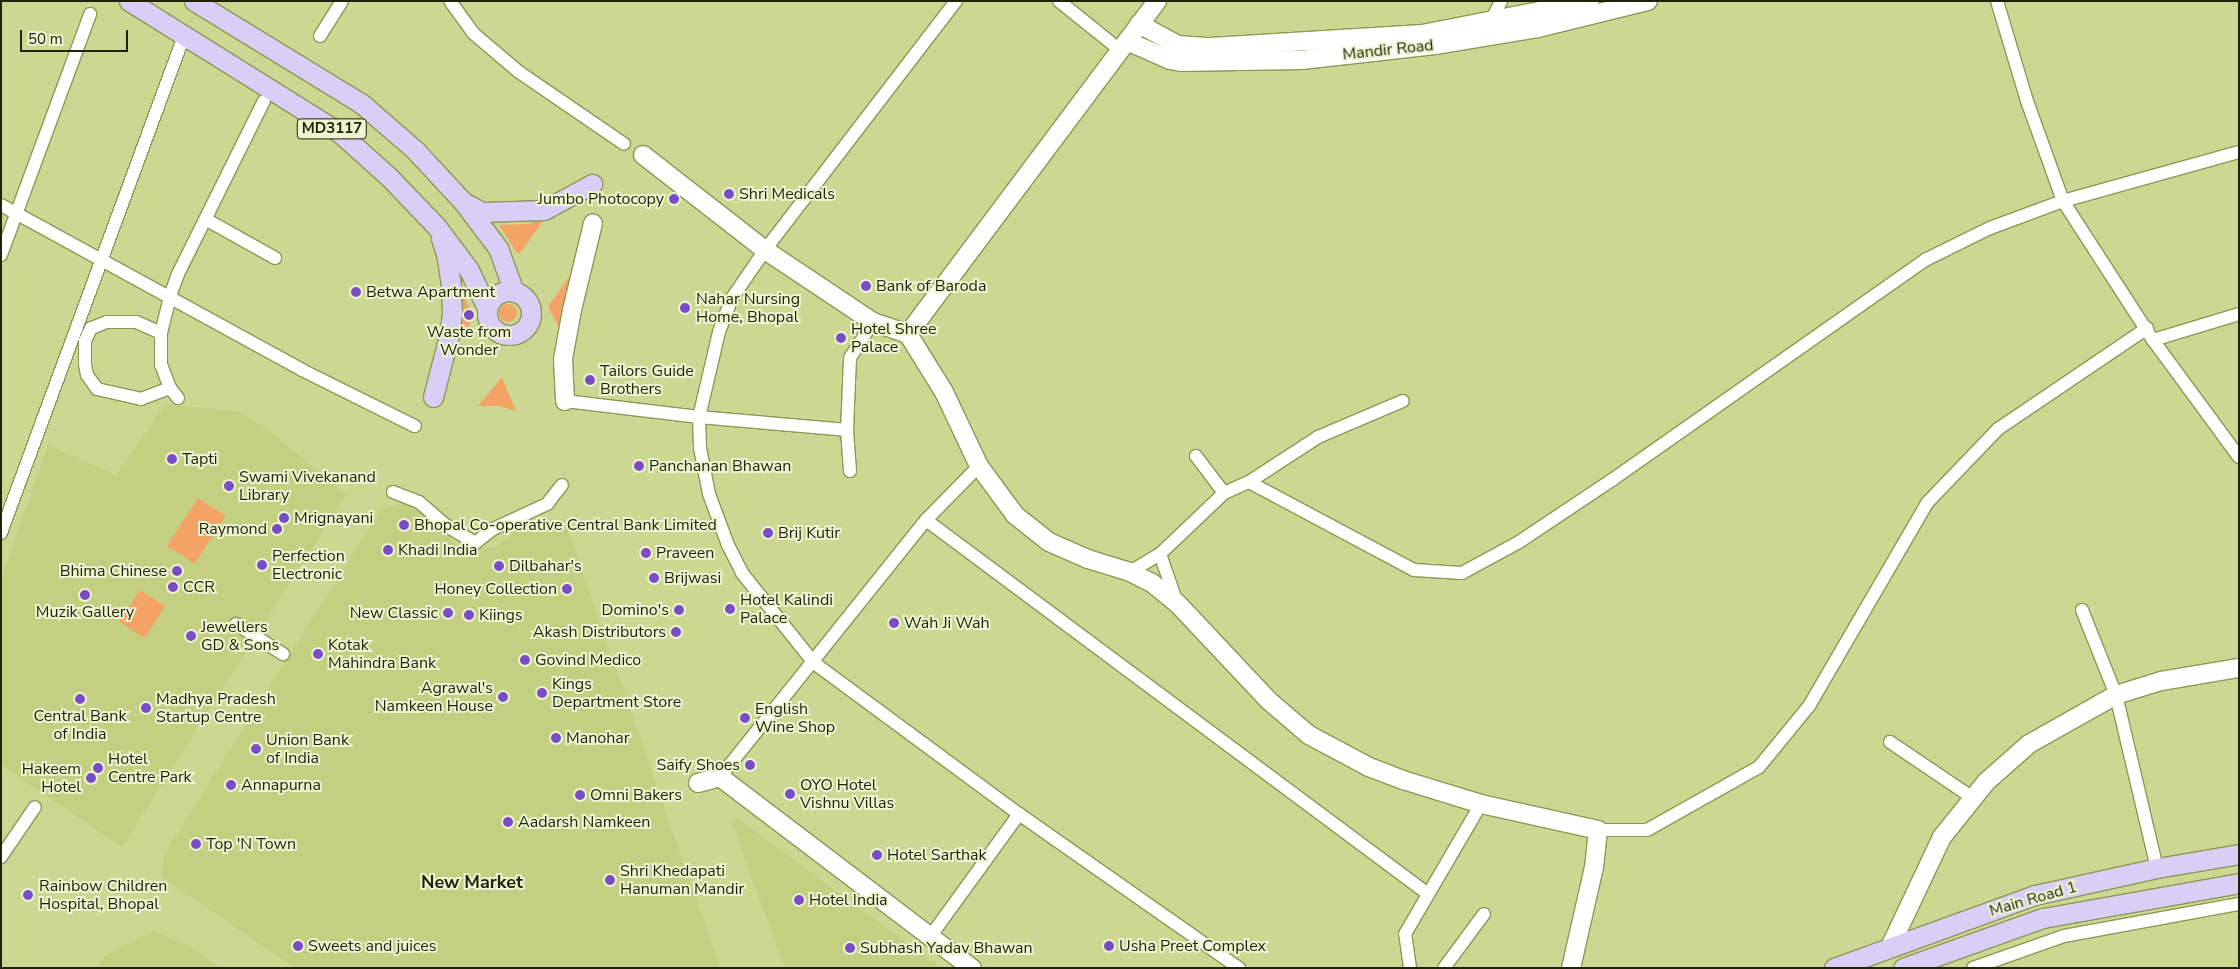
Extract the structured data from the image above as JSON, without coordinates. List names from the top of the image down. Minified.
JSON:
{"streets":{"main road":["MD3117","Main Road 1"],"street":["Mandir Road"]},"districts":["New Market"],"places":["Shri Medicals","Jumbo Photocopy","Bank of Baroda","Betwa Apartment","Nahar Nursing Home, Bhopal","Waste from Wonder","Hotel Shree Palace","Tailors Guide Brothers","Tapti","Panchanan Bhawan","Swami Vivekanand Library","Mrignayani","Bhopal Co-operative Central Bank Limited","Raymond","Brij Kutir","Khadi India","Praveen","Perfection Electronic","Dilbahar's","Bhima Chinese","Brijwasi","CCR","Honey Collection","Muzik Gallery","Hotel Kalindi Palace","Domino's","New Classic","Kiings","Wah Ji Wah","Akash Distributors","Jewellers GD & Sons","Kotak Mahindra Bank","Govind Medico","Kings Department Store","Agrawal's Namkeen House","Central Bank of India","Madhya Pradesh Startup Centre","English Wine Shop","Manohar","Union Bank of India","Saify Shoes","Hotel Centre Park","Hakeem Hotel","Annapurna","OYO Hotel Vishnu Villas","Omni Bakers","Aadarsh Namkeen","Top 'N Town","Hotel Sarthak","Shri Khedapati Hanuman Mandir","Rainbow Children Hospital, Bhopal","Hotel India","Sweets and juices","Usha Preet Complex","Subhash Yadav Bhawan"],"scale_bar":"50 m"}
